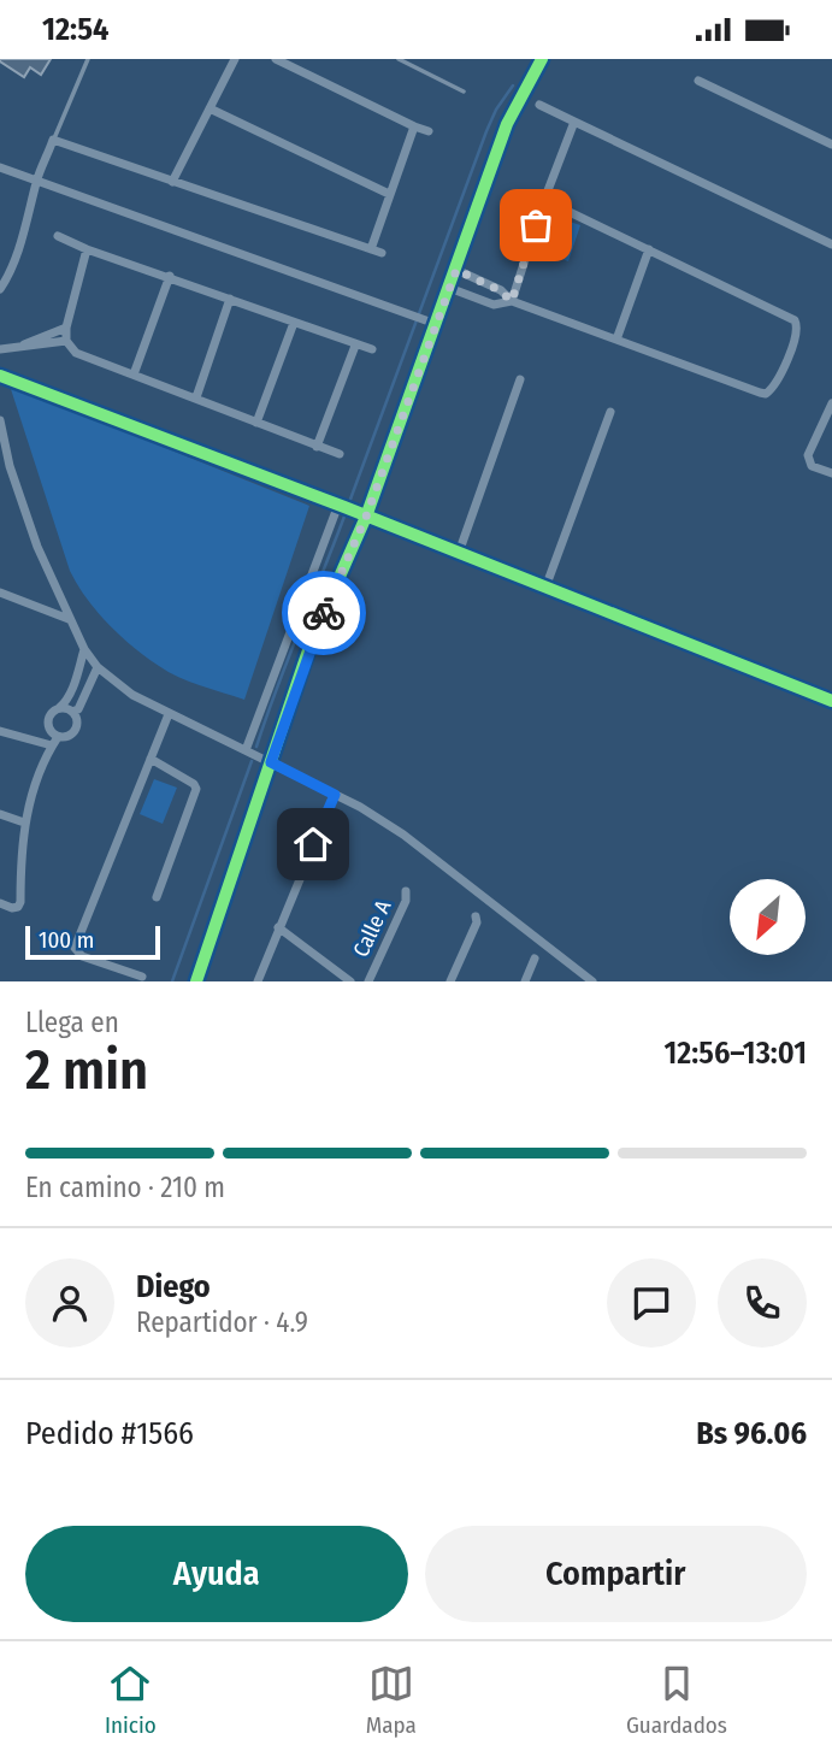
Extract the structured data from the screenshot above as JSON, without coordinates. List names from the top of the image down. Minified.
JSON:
{"streets":{"street":["Calle A"]},"scale_bar":"100 m","north":"bottom left","page":{"status":"12:54","scale":"100 m","heading":["2 min","Llega en","12:56–13:01"],"panel":["Diego","Repartidor · 4.9","Pedido #1566","Bs 96.06"],"bar":"En camino · 210 m","buttons":["Ayuda","Compartir"],"tabs":["Inicio","Mapa","Guardados"]}}
